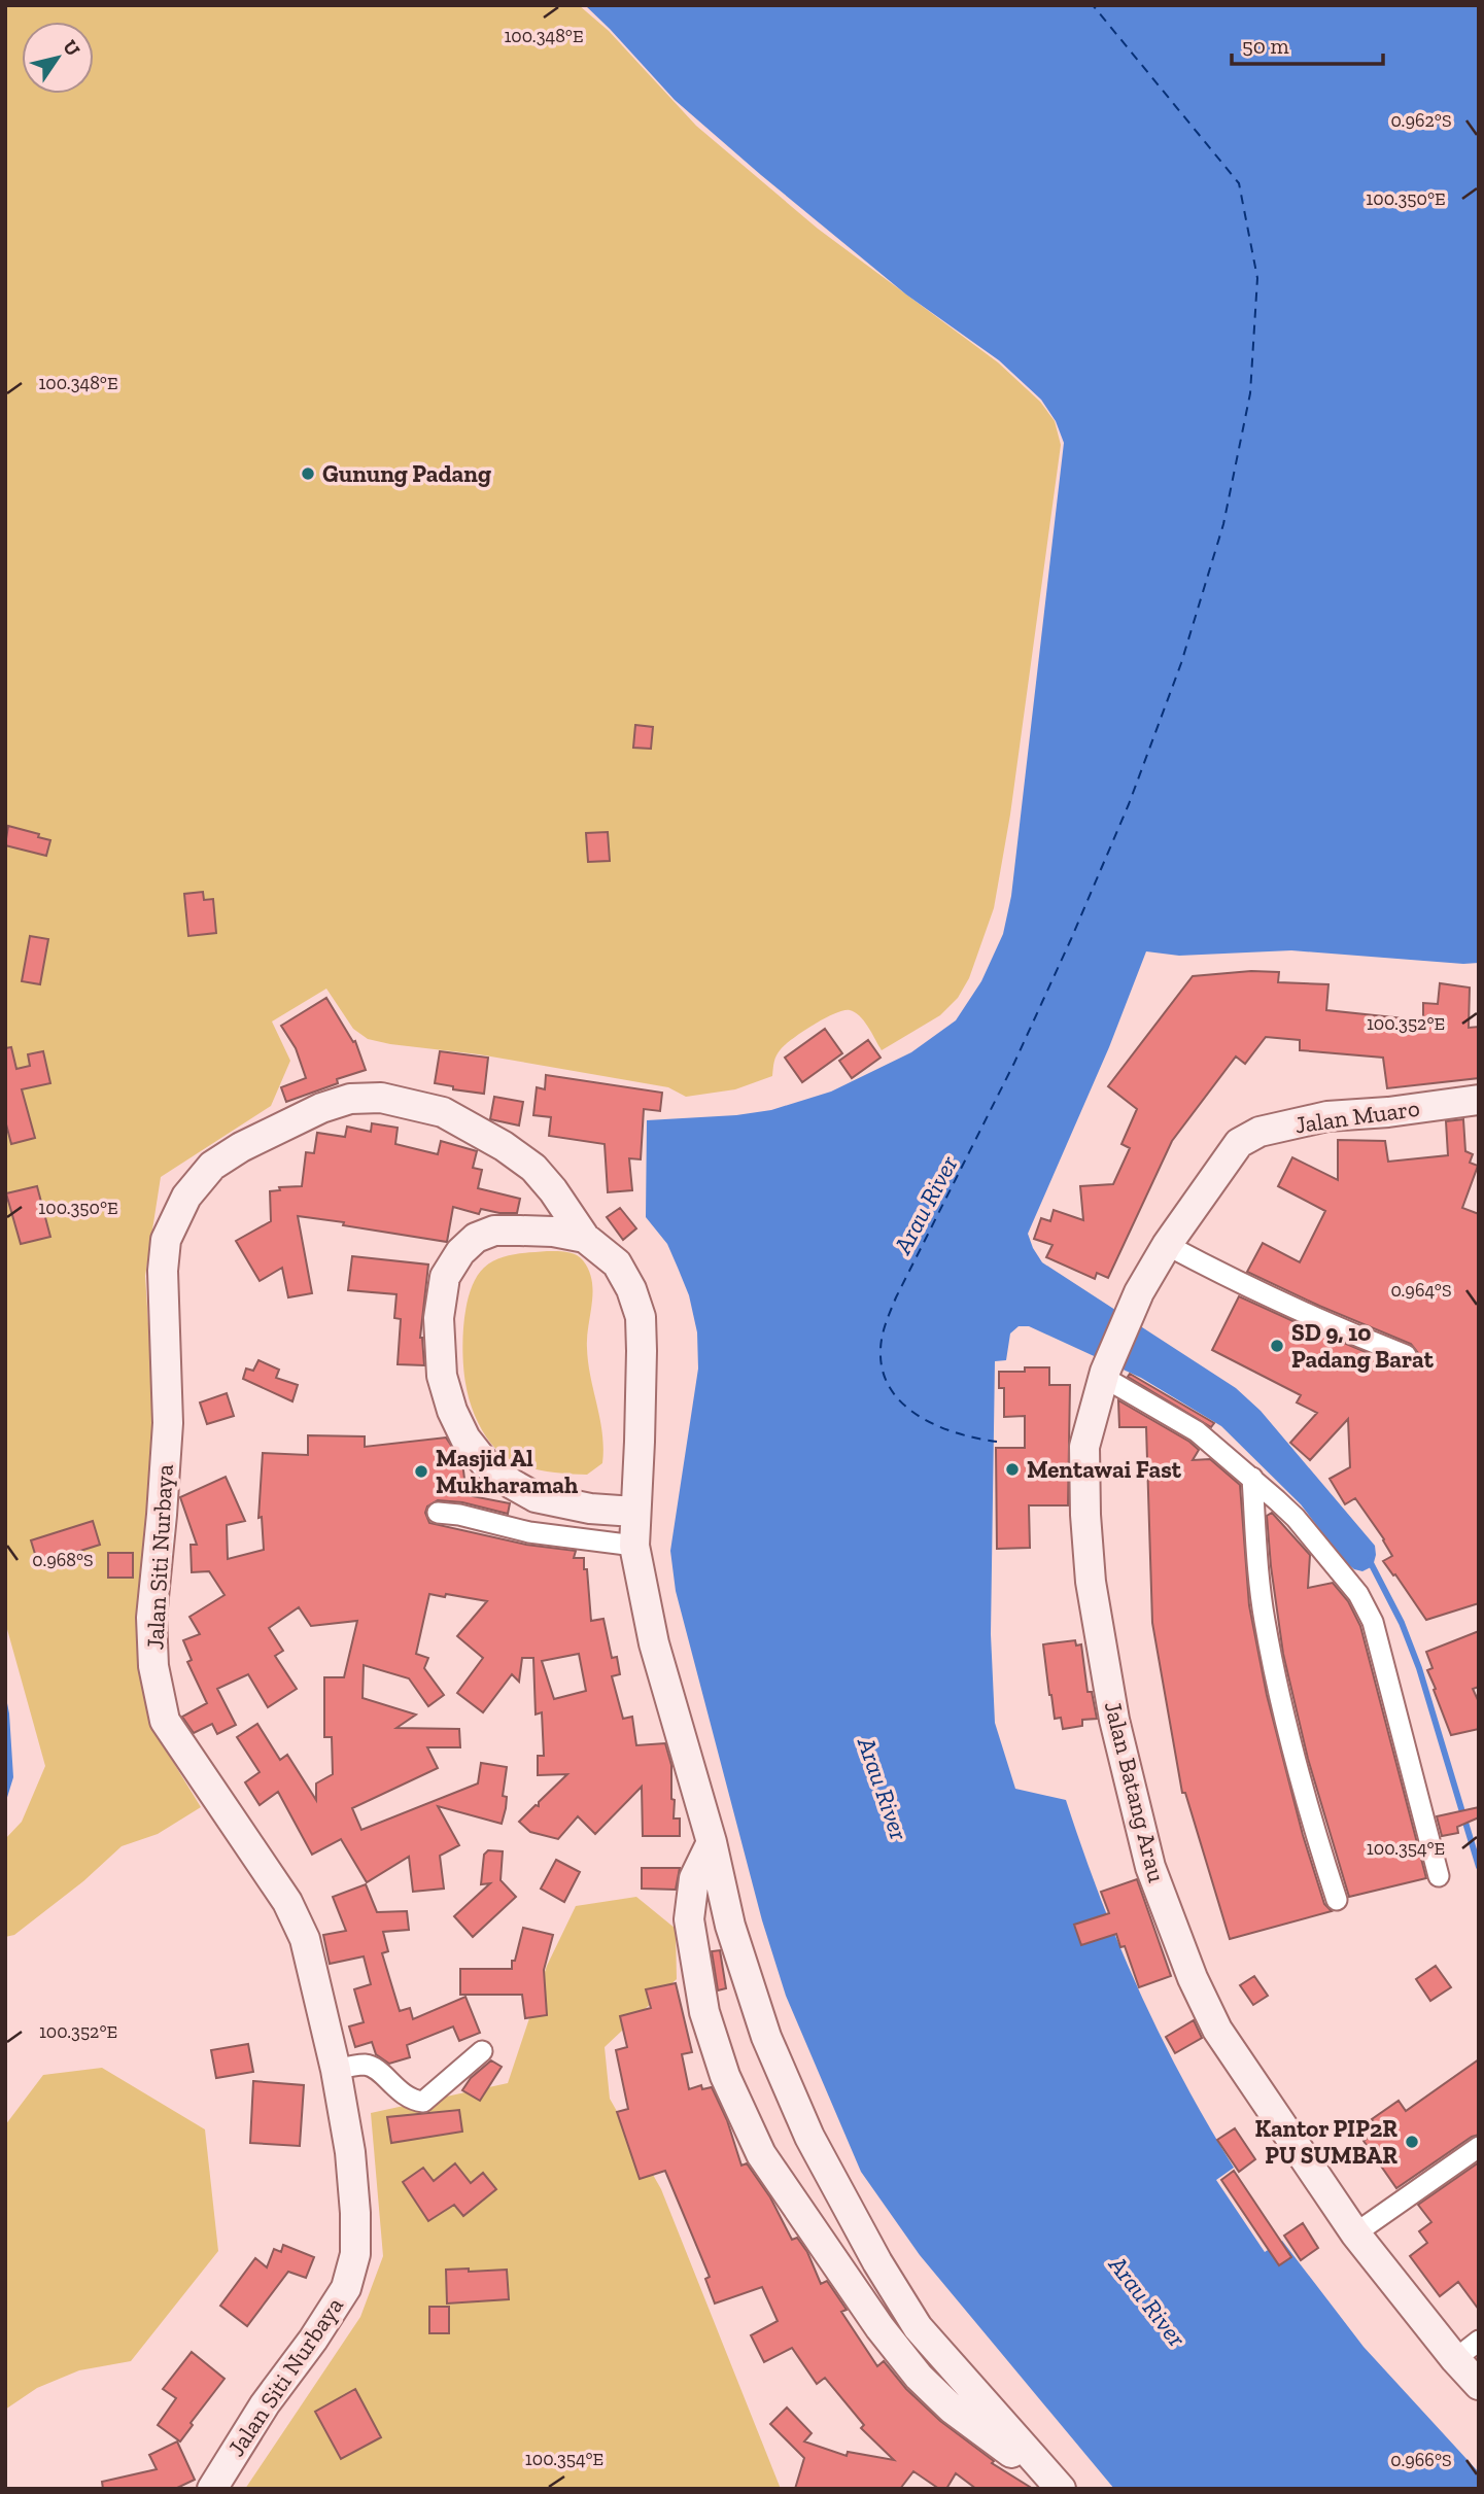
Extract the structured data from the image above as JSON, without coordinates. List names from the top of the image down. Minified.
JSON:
{"streets":{"street":["Jalan Muaro","Jalan Siti Nurbaya","Jalan Batang Arau"]},"crossings":[["Jalan Muaro","Jalan Batang Arau"]],"water":["Arau River"],"places":["Gunung Padang","SD 9, 10 Padang Barat","Mentawai Fast","Masjid Al Mukharamah","Kantor PIP2R PU SUMBAR"],"scale_bar":"50 m","north":"top right","coordinates":["100.348°E","0.962°S","100.350°E","100.352°E","0.964°S","0.968°S","100.354°E","0.966°S"]}
